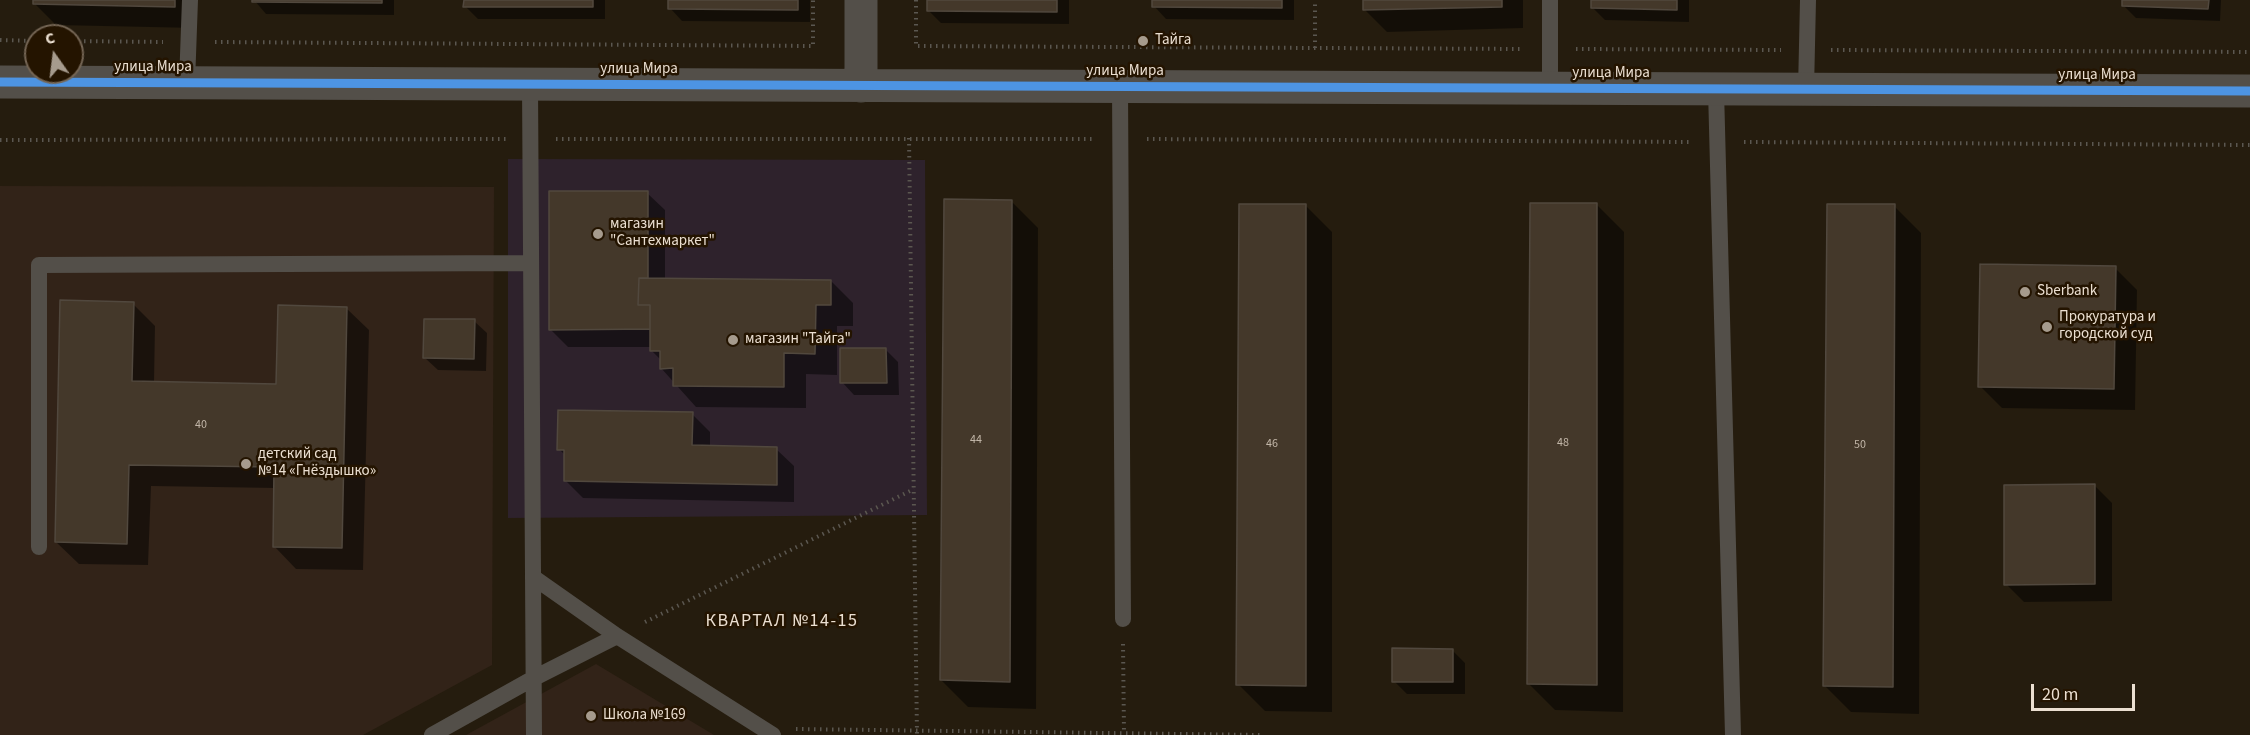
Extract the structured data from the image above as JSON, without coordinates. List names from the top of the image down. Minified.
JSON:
{"streets":{"street":["улица Мира"]},"districts":["КВАРТАЛ №14-15"],"places":["Тайга","магазин \"Сантехмаркет\"","Sberbank","Прокуратура и городской суд","магазин \"Тайга\"","детский сад №14 «Гнёздышко»","Школа №169"],"house_numbers":["40","44","48","46","50"],"scale_bar":"20 m","north":"top"}
